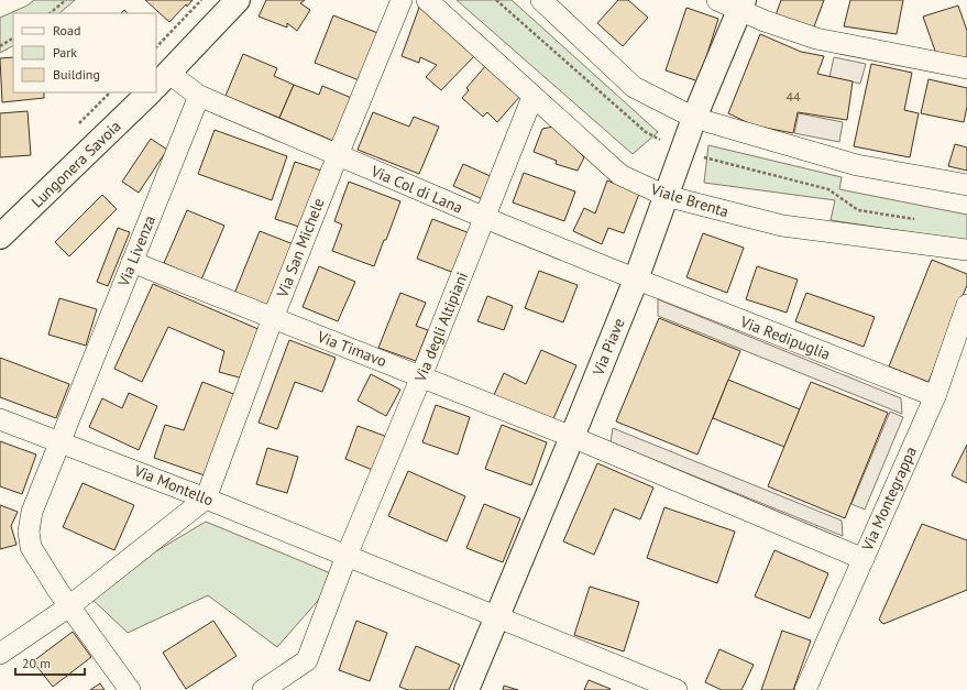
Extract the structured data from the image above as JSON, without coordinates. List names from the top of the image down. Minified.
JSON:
{"streets":{"street":["Lungonera Savoia","Via Col di Lana","Viale Brenta","Via San Michele","Via Livenza","Via degli Altipiani","Via Redipuglia","Via Piave","Via Timavo","Via Montello","Via Montegrappa"]},"crossings":[["Via Col di Lana","Via San Michele"],["Via Col di Lana","Via Livenza"],["Via Col di Lana","Via degli Altipiani"],["Via Col di Lana","Via Redipuglia"],["Via Col di Lana","Via Piave"],["Viale Brenta","Via degli Altipiani"],["Viale Brenta","Via Piave"],["Via San Michele","Via Timavo"],["Via San Michele","Via Montello"],["Via Livenza","Via Timavo"],["Via Livenza","Via Montello"],["Via degli Altipiani","Via Timavo"],["Via degli Altipiani","Via Montello"],["Via Redipuglia","Via Piave"],["Via Redipuglia","Via Montegrappa"],["Via Piave","Via Timavo"],["Via Piave","Via Montello"],["Via Timavo","Via Montegrappa"]],"house_numbers":["44"],"legend":["Road","Park","Building"],"scale_bar":"20 m"}
